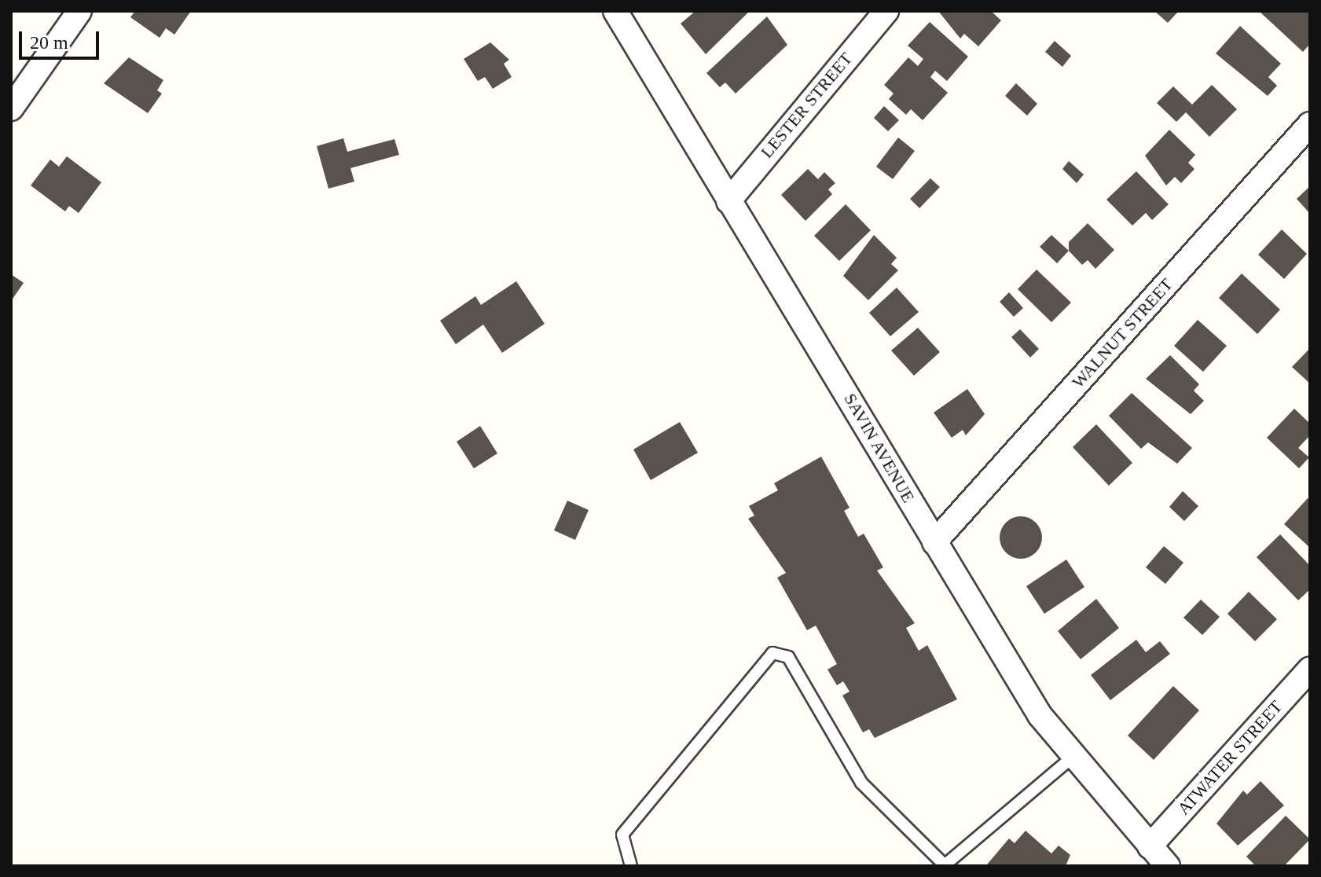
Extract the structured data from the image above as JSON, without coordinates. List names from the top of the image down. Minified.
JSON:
{"streets":{"street":["LESTER STREET","WALNUT STREET","SAVIN AVENUE","ATWATER STREET"]},"crossings":[["LESTER STREET","SAVIN AVENUE"],["WALNUT STREET","SAVIN AVENUE"],["SAVIN AVENUE","ATWATER STREET"]],"scale_bar":"20 m"}
